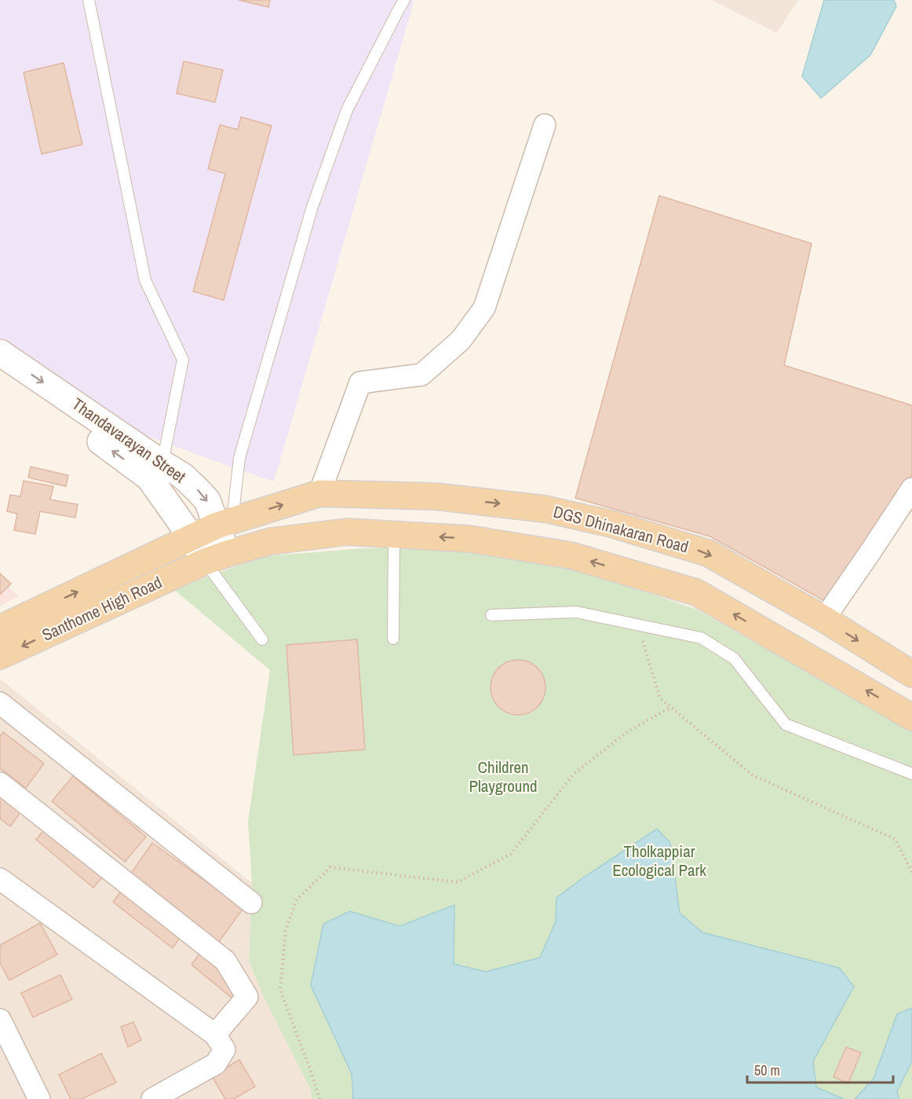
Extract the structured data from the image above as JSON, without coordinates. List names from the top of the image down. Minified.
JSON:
{"streets":{"main road":["DGS Dhinakaran Road","Santhome High Road"],"street":["Thandavarayan Street"]},"crossings":[["Thandavarayan Street","DGS Dhinakaran Road"],["Thandavarayan Street","Santhome High Road"],["DGS Dhinakaran Road","Santhome High Road"]],"parks":["Children Playground","Tholkappiar Ecological Park"],"scale_bar":"50 m"}
